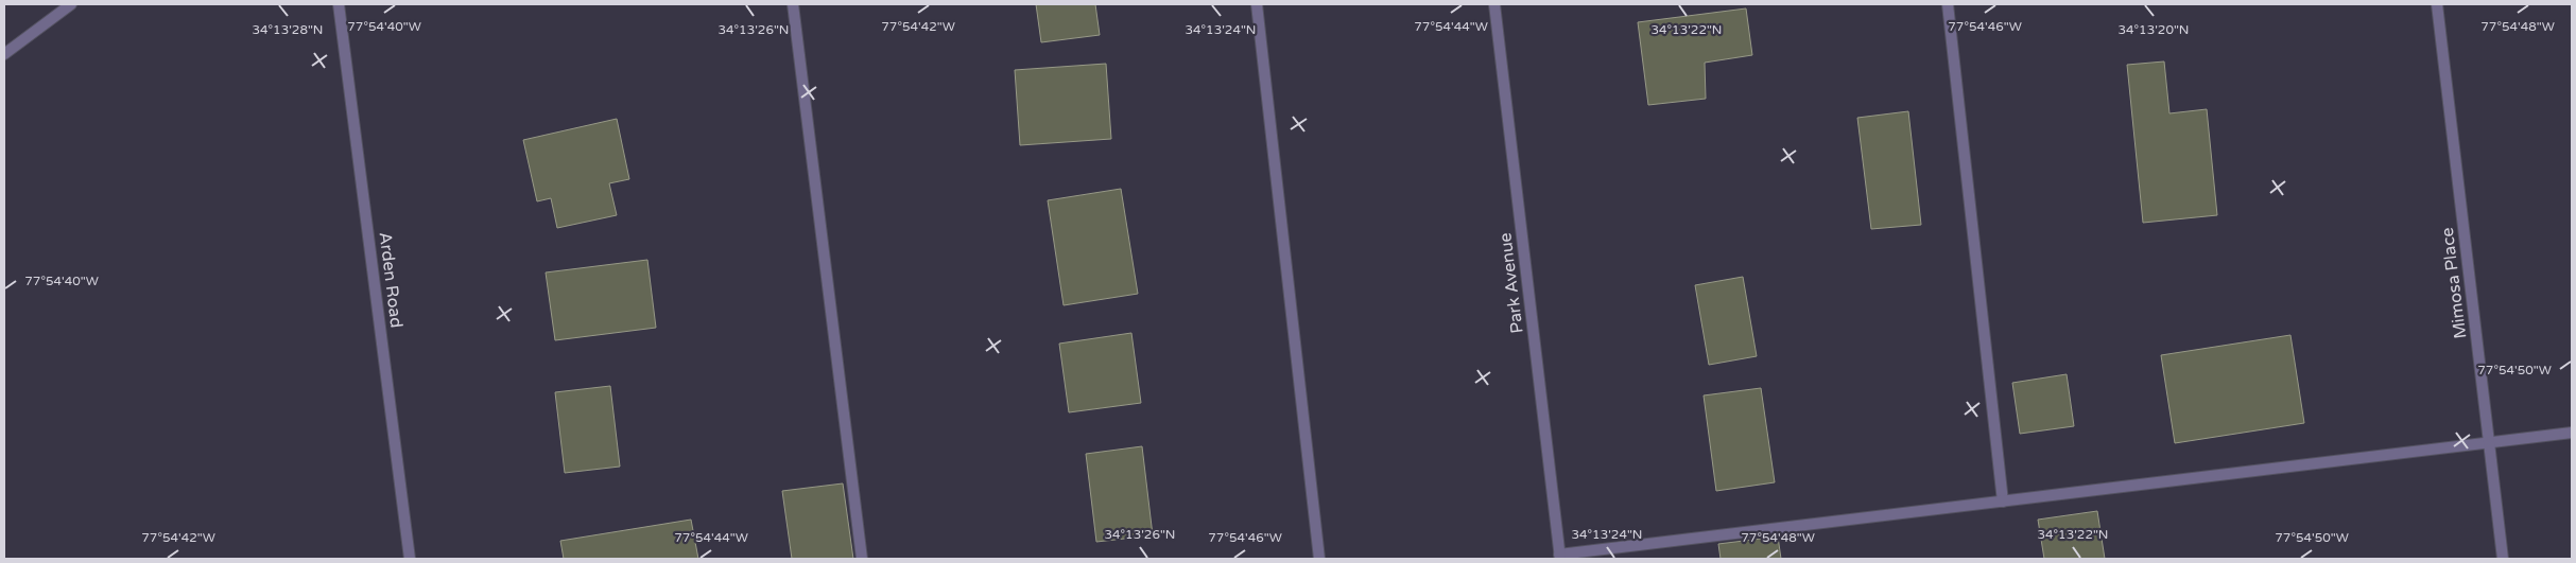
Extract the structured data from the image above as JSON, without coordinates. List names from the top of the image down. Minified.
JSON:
{"streets":{"street":["Arden Road","Park Avenue","Mimosa Place"]},"coordinates":["77°54'40\"W","77°54'42\"W","77°54'44\"W","77°54'46\"W","77°54'48\"W","34°13'28\"N","34°13'26\"N","34°13'24\"N","34°13'22\"N","34°13'20\"N","77°54'50\"W"]}
